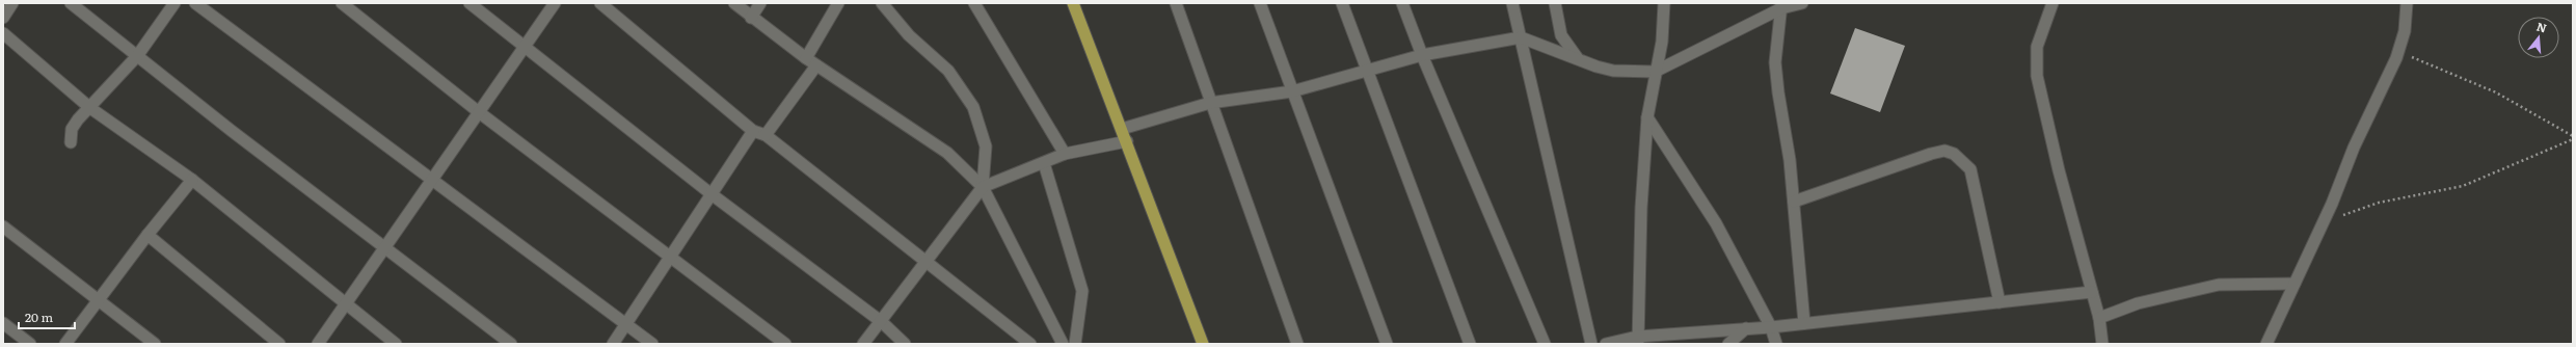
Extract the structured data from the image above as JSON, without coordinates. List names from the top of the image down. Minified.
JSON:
{"scale_bar":"20 m","north":"top"}
